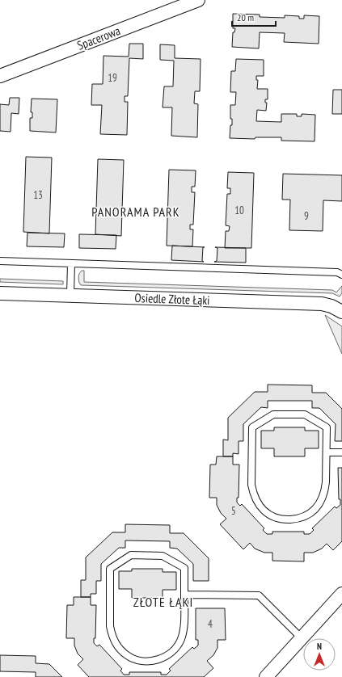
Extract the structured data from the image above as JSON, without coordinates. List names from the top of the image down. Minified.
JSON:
{"streets":{"street":["Spacerowa","Osiedle Złote Łąki"]},"districts":["PANORAMA PARK","ZŁOTE ŁĄKI"],"house_numbers":["19","13","10","9","5","4"],"scale_bar":"20 m","north":"top"}
